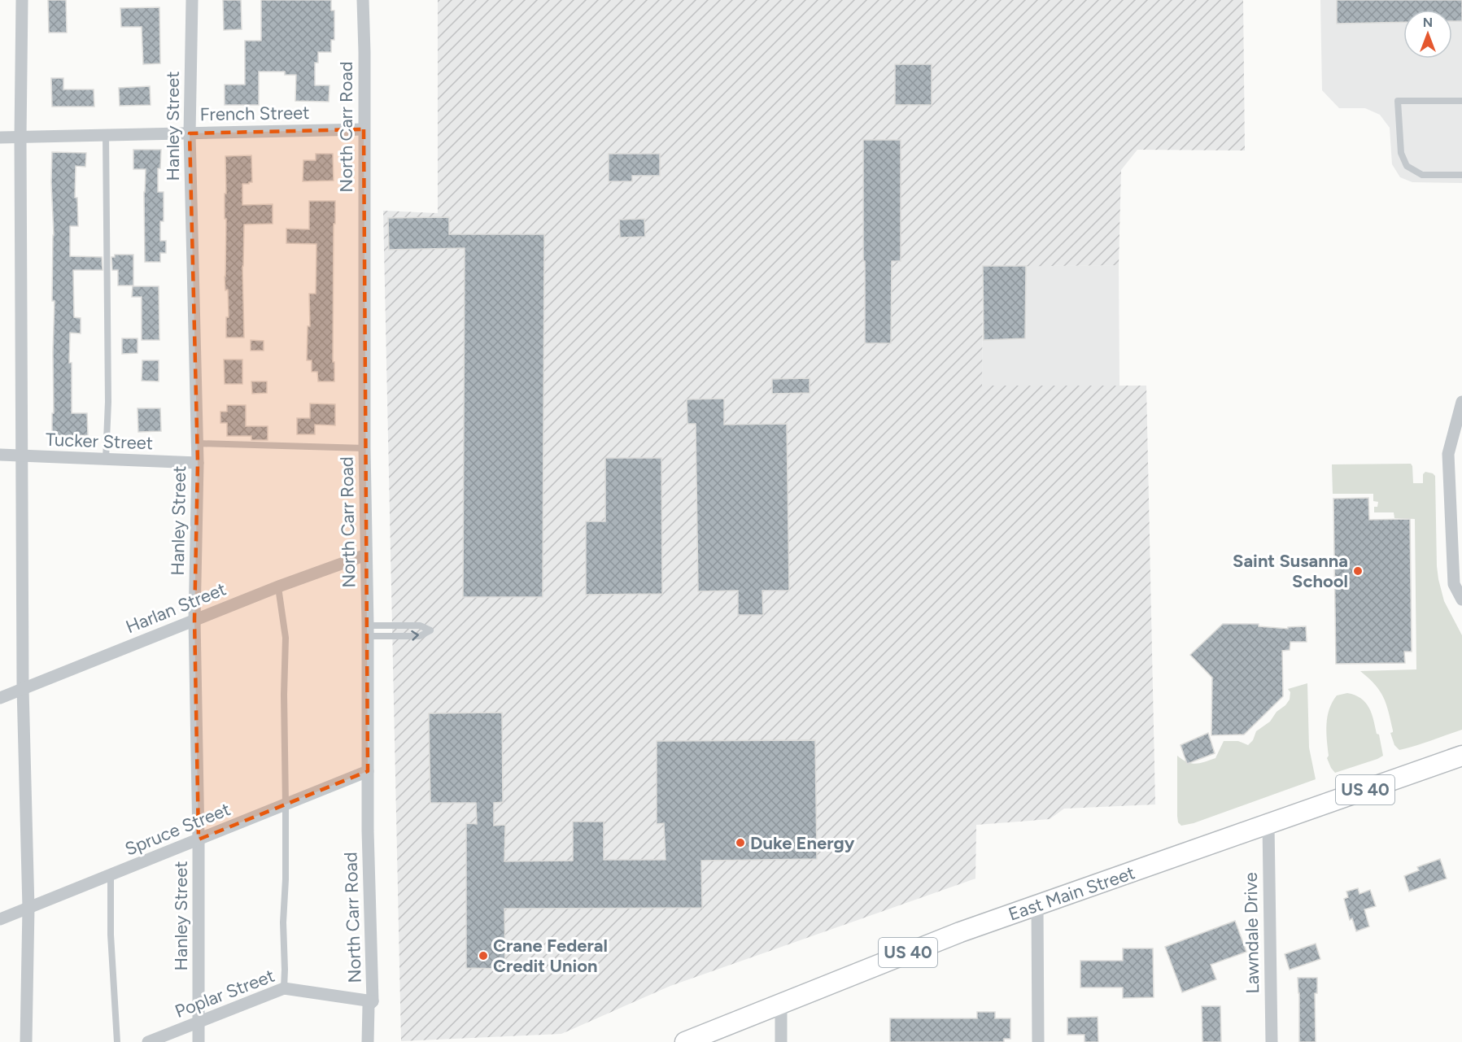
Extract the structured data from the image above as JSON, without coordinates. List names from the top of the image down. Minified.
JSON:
{"streets":{"main road":["US 40","East Main Street"],"street":["French Street","Hanley Street","North Carr Road","Tucker Street","Harlan Street","Spruce Street","Lawndale Drive","Poplar Street"]},"crossings":[["French Street","Hanley Street"],["French Street","North Carr Road"],["Hanley Street","Tucker Street"],["Hanley Street","Harlan Street"],["Hanley Street","Spruce Street"],["Hanley Street","Poplar Street"],["North Carr Road","Harlan Street"],["North Carr Road","Spruce Street"],["North Carr Road","Poplar Street"],["East Main Street","Lawndale Drive"]],"places":["Saint Susanna School","Duke Energy","Crane Federal Credit Union"],"north":"top"}
